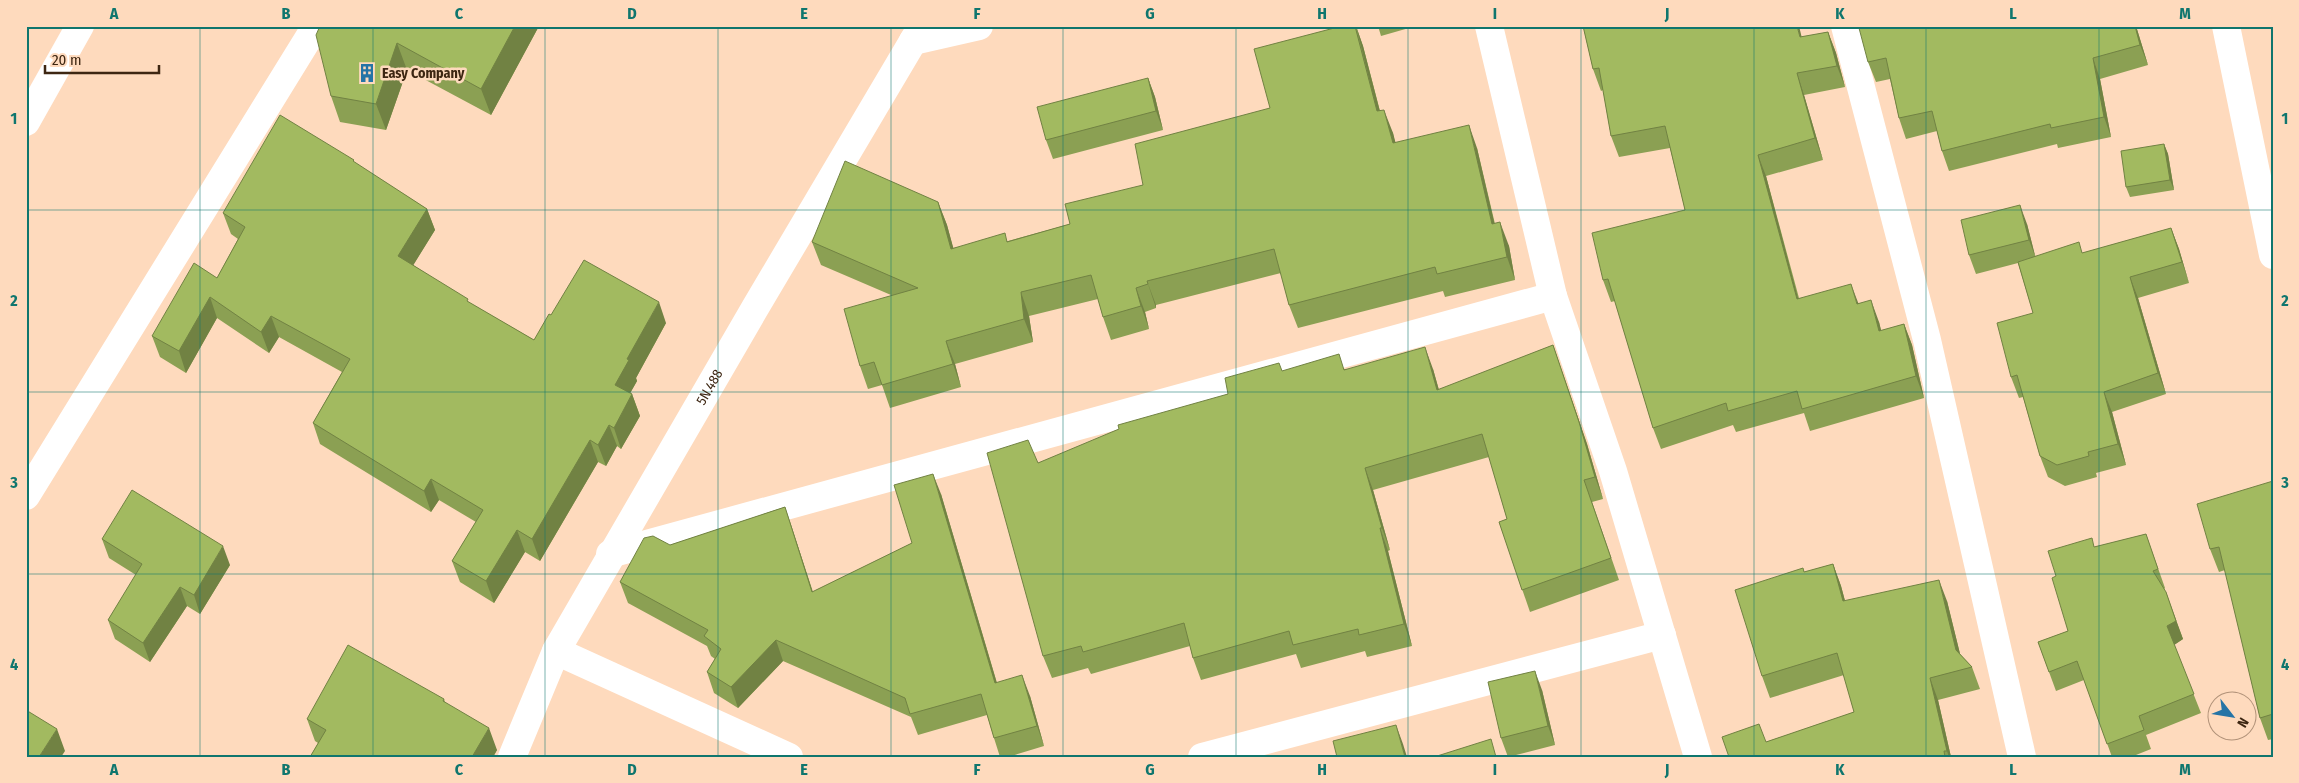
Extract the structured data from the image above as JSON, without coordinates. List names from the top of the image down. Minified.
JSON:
{"streets":{"street":["5N.488"]},"places":{"building":["Easy Company"]},"scale_bar":"20 m","north":"bottom right","grid":{"columns":["A","B","C","D","E","F","G","H","I","J","K","L","M"],"rows":["1","2","3","4"]}}
